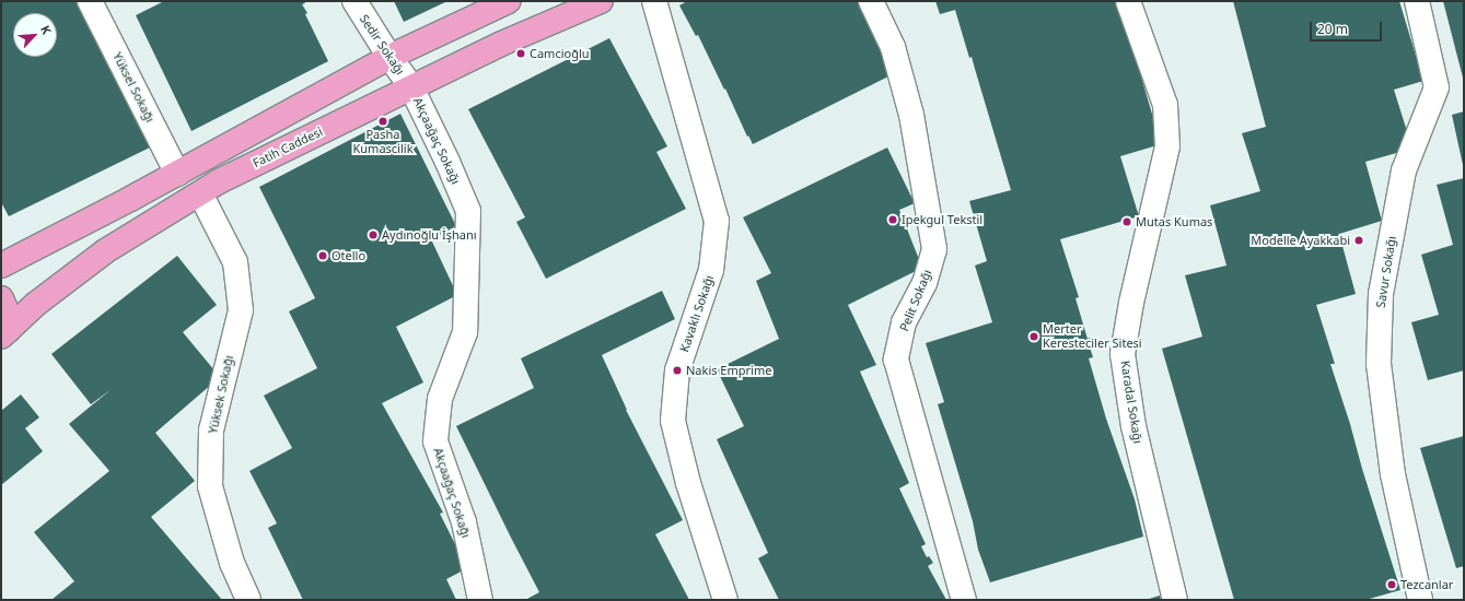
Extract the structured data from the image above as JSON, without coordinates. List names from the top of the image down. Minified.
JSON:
{"streets":{"main road":["Fatih Caddesi"],"street":["Sedir Sokağı","Yüksel Sokağı","Akçaağaç Sokağı","Savur Sokağı","Pelit Sokağı","Kavaklı Sokağı","Yüksek Sokağı","Karadal Sokağı"]},"crossings":[["Sedir Sokağı","Akçaağaç Sokağı"],["Sedir Sokağı","Fatih Caddesi"],["Akçaağaç Sokağı","Fatih Caddesi"],["Fatih Caddesi","Yüksek Sokağı"]],"places":["Camcioğlu","Pasha Kumascilik","Ipekgul Tekstil","Mutas Kumas","Aydınoğlu İşhanı","Modelle Ayakkabi","Otello","Merter Keresteciler Sitesi","Nakis Emprime","Tezcanlar"],"scale_bar":"20 m","north":"top right"}
